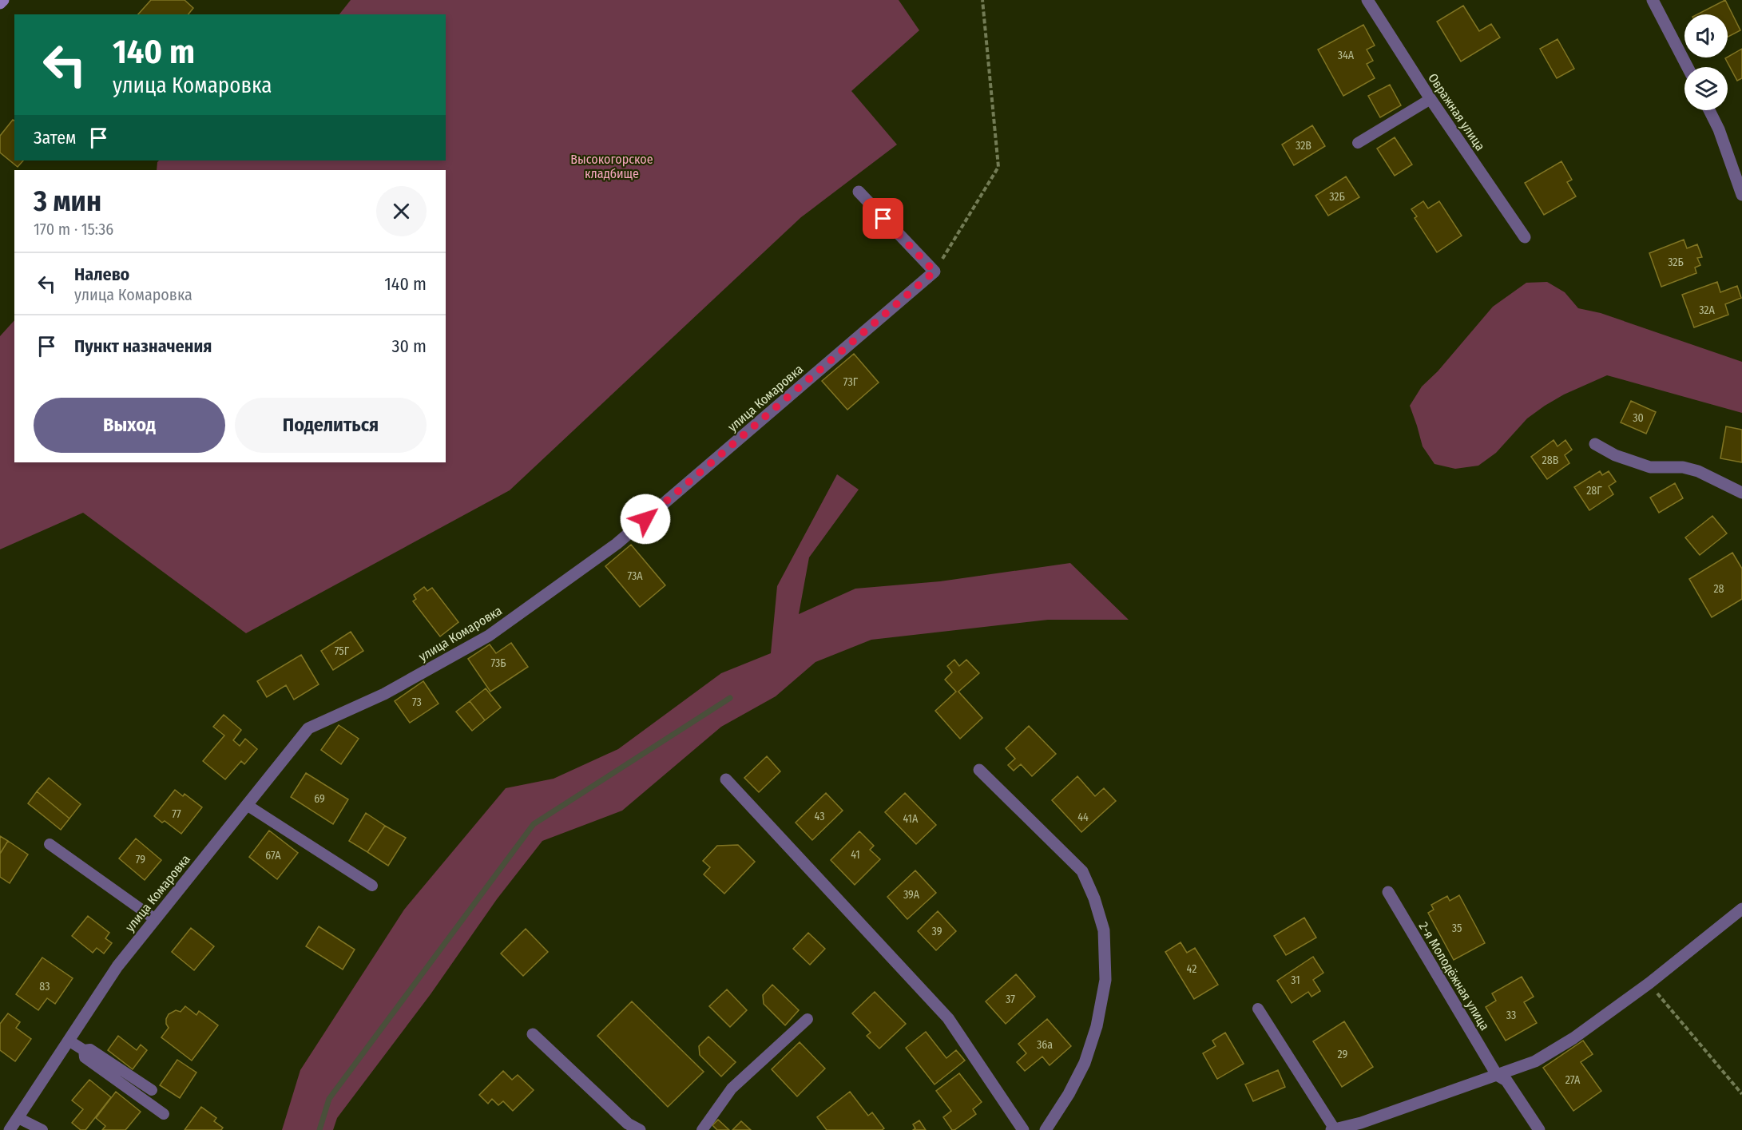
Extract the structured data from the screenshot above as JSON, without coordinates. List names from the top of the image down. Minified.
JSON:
{"streets":{"street":["Овражная улица","улица Комаровка","2-я Молодёжная улица"]},"parks":["Высокогорское кладбище"],"house_numbers":["34А","32В","32Б","32Б","32А","73Г","30","28В","28Г","73А","28","75Г","73Б","73","69","77","43","44","41А","41","67А","79","39А","35","39","42","31","83","37","33","36а","29","27А"],"page":{"turn":["140 m","улица Комаровка"],"then":"Затем","heading":["3 мин","170 m · 15:36"],"list":[{"name":"Налево","note":"улица Комаровка","value":"140 m"},{"name":"Пункт назначения","value":"30 m"}],"buttons":["Выход","Поделиться"]}}
